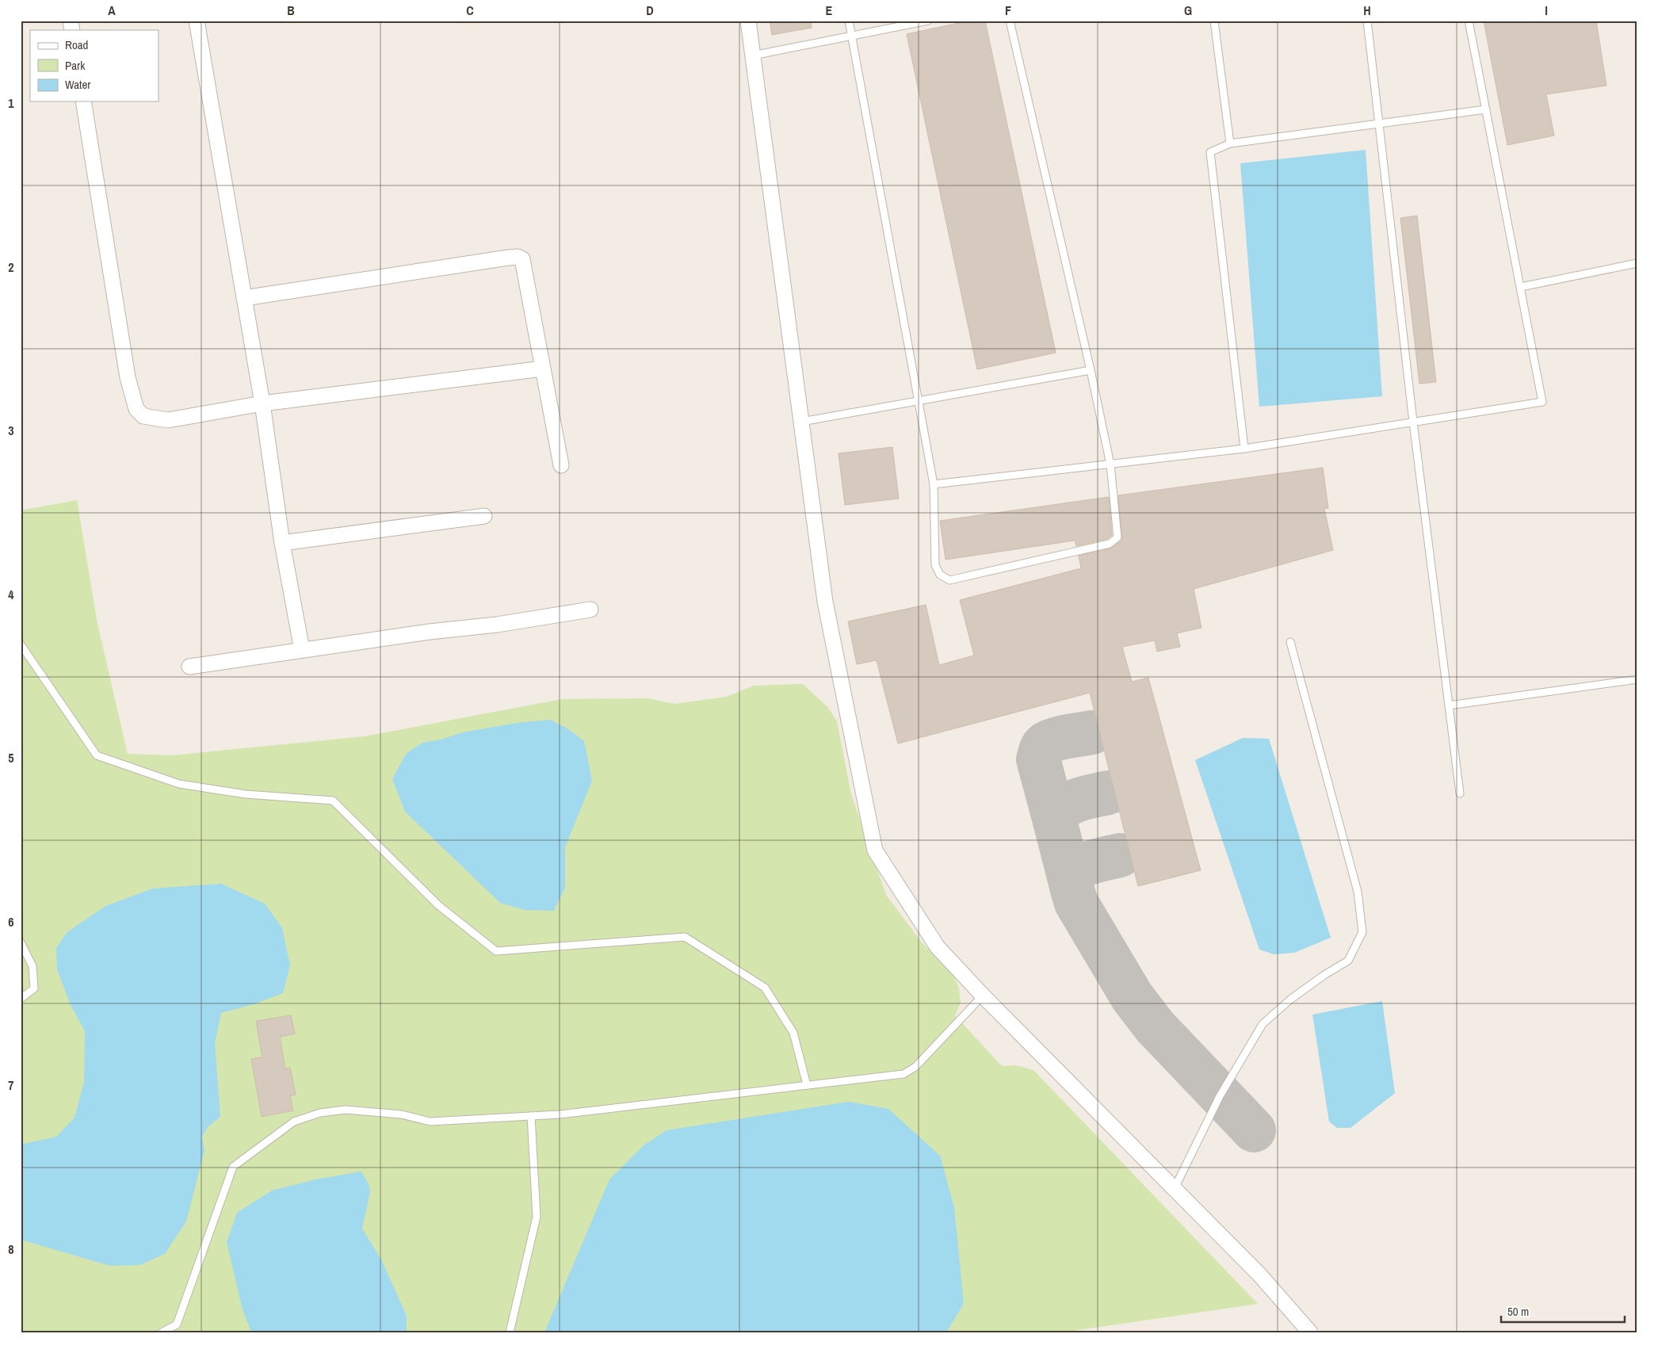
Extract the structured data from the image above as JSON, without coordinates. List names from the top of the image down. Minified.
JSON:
{"legend":["Road","Park","Water"],"scale_bar":"50 m","grid":{"columns":["A","B","C","D","E","F","G","H","I"],"rows":["1","2","3","4","5","6","7","8"]}}
